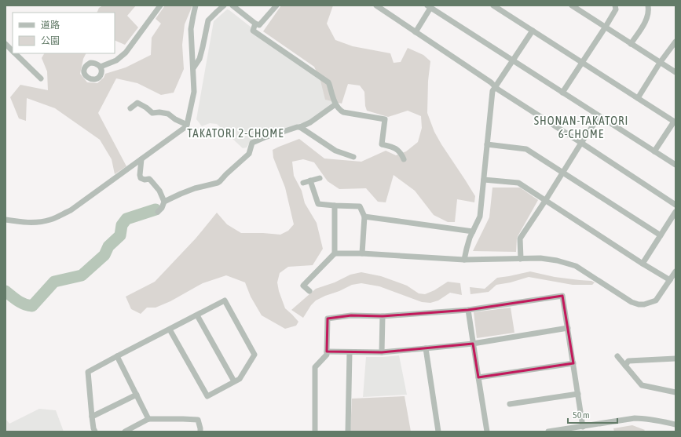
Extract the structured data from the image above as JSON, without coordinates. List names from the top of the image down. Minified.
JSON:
{"districts":["SHONAN-TAKATORI 6-CHOME","TAKATORI 2-CHOME"],"legend":["道路","公園"],"scale_bar":"50 m"}
